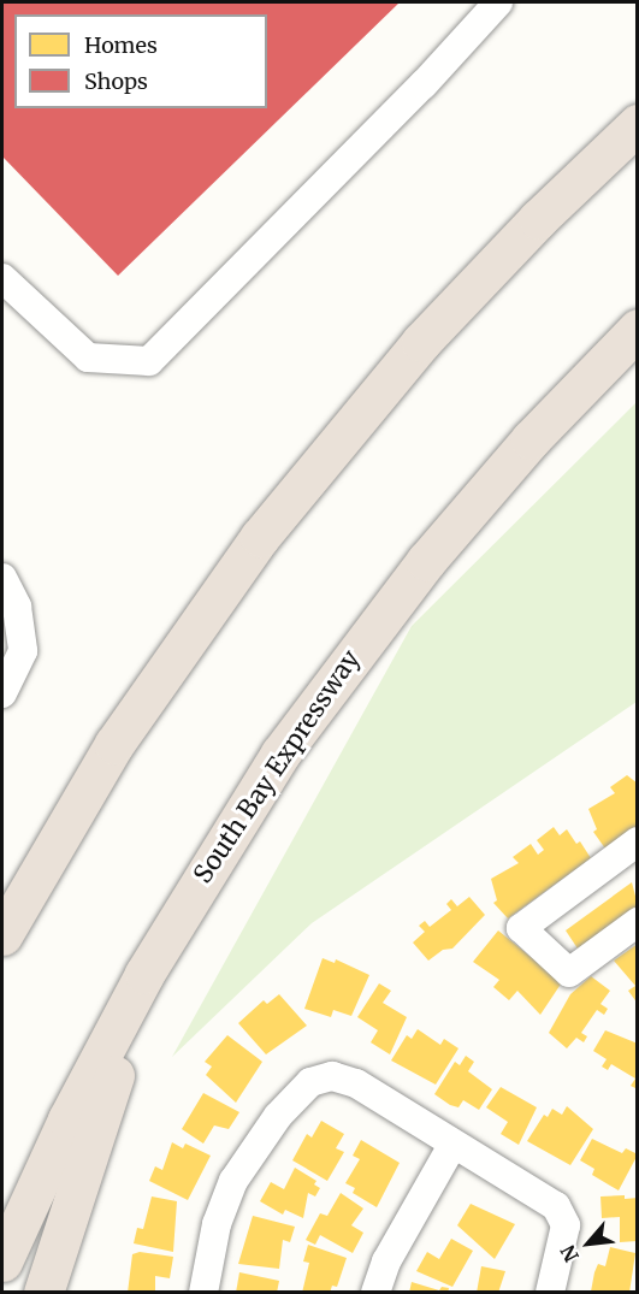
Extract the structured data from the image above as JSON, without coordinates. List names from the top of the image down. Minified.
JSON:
{"streets":{"highway":["South Bay Expressway"]},"legend":["Homes","Shops"],"north":"bottom left"}
